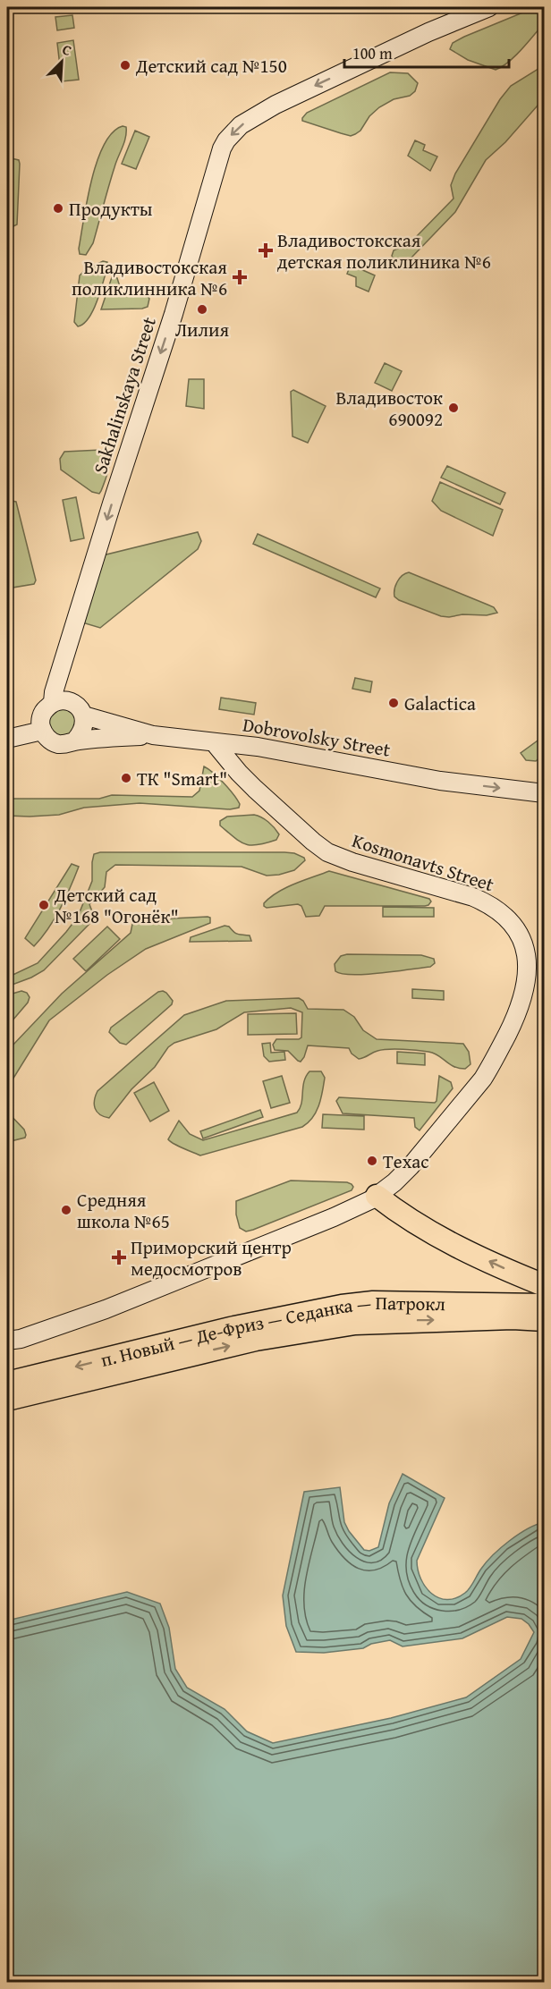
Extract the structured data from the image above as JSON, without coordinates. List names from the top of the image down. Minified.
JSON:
{"streets":{"highway":["п. Новый — Де-Фриз — Седанка — Патрокл"],"main road":["Sakhalinskaya Street","Dobrovolsky Street","Kosmonavts Street"]},"crossings":[["Sakhalinskaya Street","Dobrovolsky Street"],["Dobrovolsky Street","Kosmonavts Street"]],"one_way":["Sakhalinskaya Street","Dobrovolsky Street"],"places":{"other":["Детский сад №150","Продукты","Лилия","Владивосток 690092","Galactica","ТК \"Smart\"","Детский сад №168 \"Огонёк\"","Техас","Средняя школа №65"],"health":["Владивостокская детская поликлиника №6","Владивостокская поликлинника №6","Приморский центр медосмотров"]},"scale_bar":"100 m","north":"top right"}
